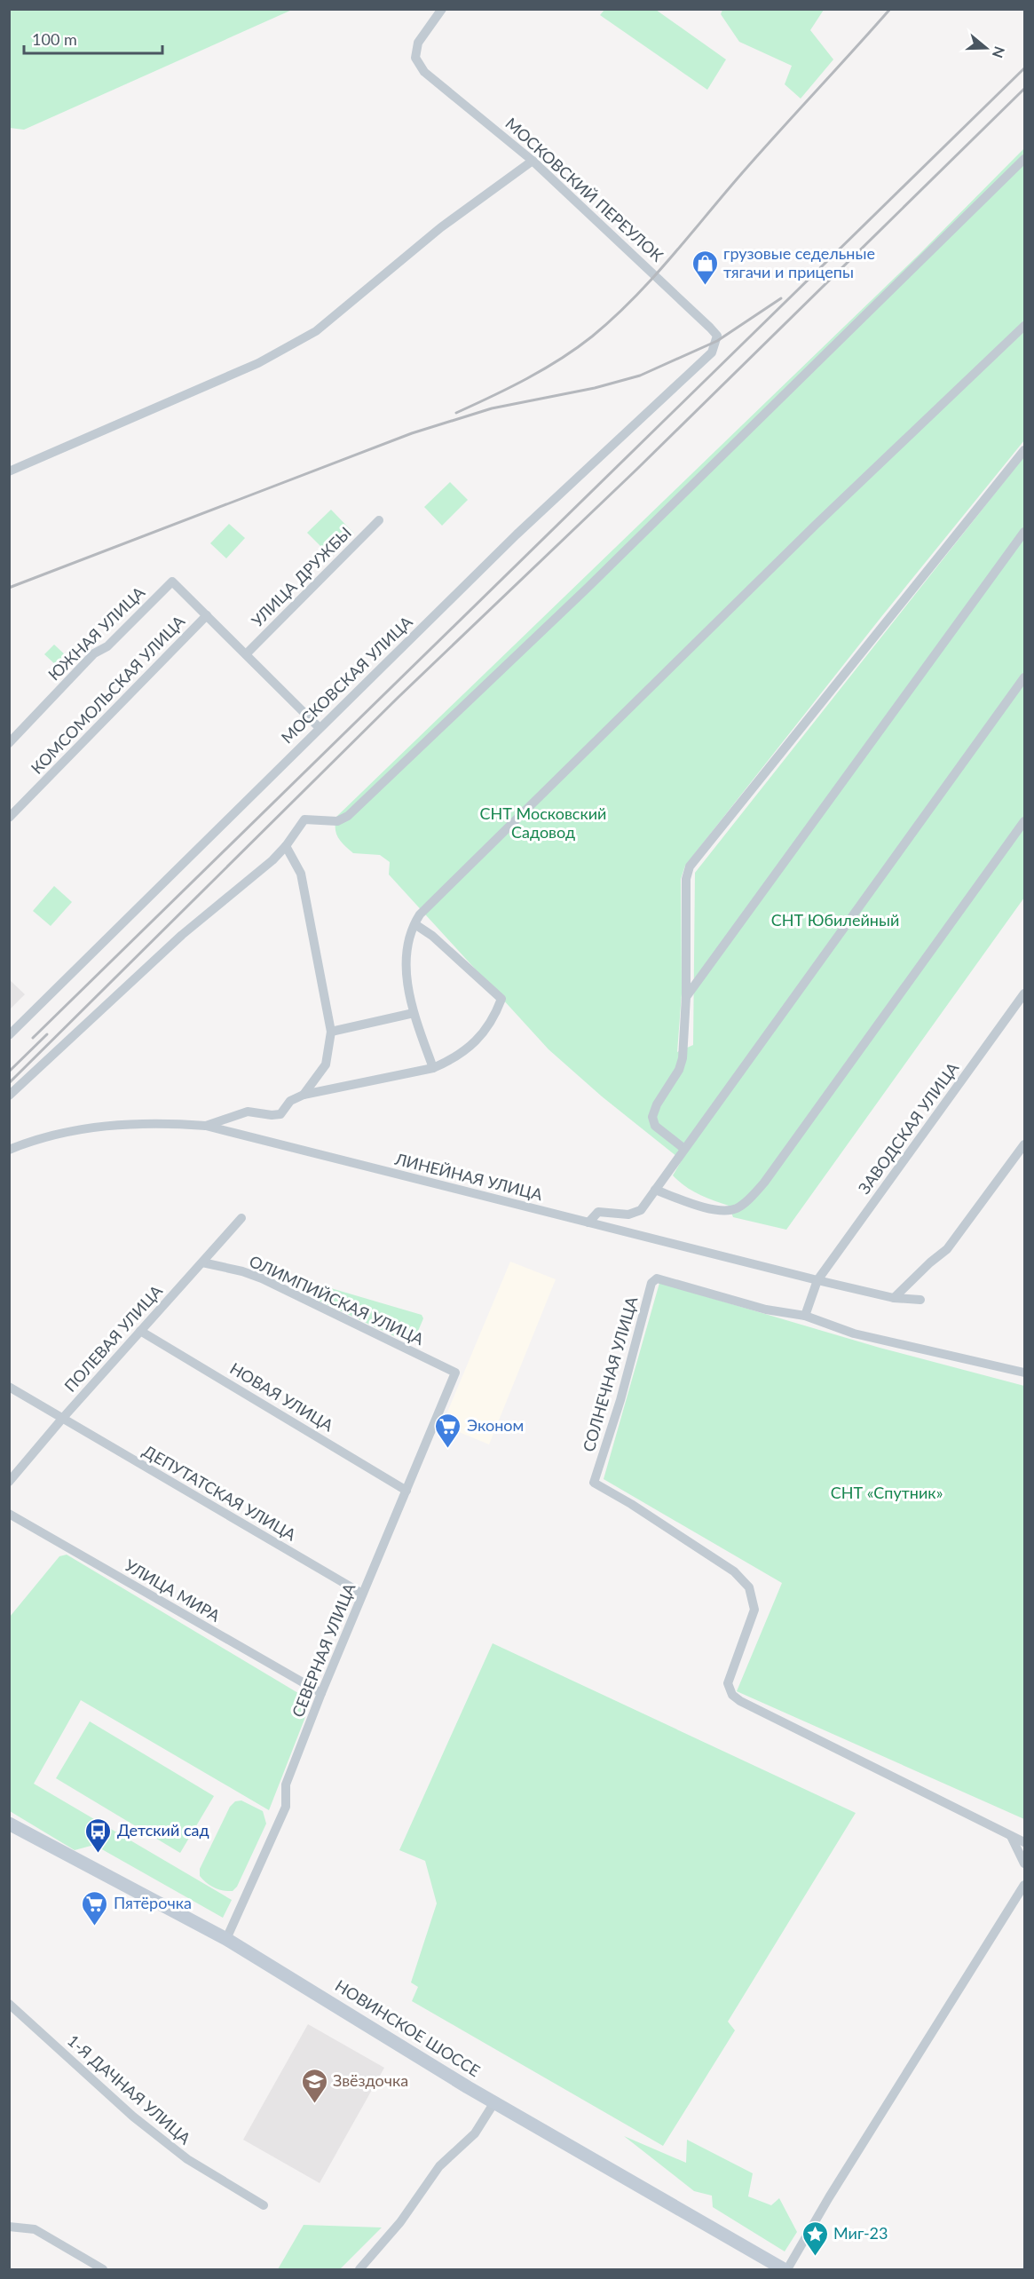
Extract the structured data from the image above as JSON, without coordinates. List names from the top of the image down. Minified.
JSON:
{"streets":{"main road":["НОВИНСКОЕ ШОССЕ"],"street":["МОСКОВСКИЙ ПЕРЕУЛОК","УЛИЦА ДРУЖБЫ","ЮЖНАЯ УЛИЦА","МОСКОВСКАЯ УЛИЦА","КОМСОМОЛЬСКАЯ УЛИЦА","ЗАВОДСКАЯ УЛИЦА","ЛИНЕЙНАЯ УЛИЦА","ОЛИМПИЙСКАЯ УЛИЦА","ПОЛЕВАЯ УЛИЦА","СОЛНЕЧНАЯ УЛИЦА","НОВАЯ УЛИЦА","ДЕПУТАТСКАЯ УЛИЦА","УЛИЦА МИРА","СЕВЕРНАЯ УЛИЦА","1-Я ДАЧНАЯ УЛИЦА"]},"crossings":[["МОСКОВСКИЙ ПЕРЕУЛОК","МОСКОВСКАЯ УЛИЦА"],["УЛИЦА ДРУЖБЫ","КОМСОМОЛЬСКАЯ УЛИЦА"],["ЮЖНАЯ УЛИЦА","КОМСОМОЛЬСКАЯ УЛИЦА"],["МОСКОВСКАЯ УЛИЦА","КОМСОМОЛЬСКАЯ УЛИЦА"],["ЗАВОДСКАЯ УЛИЦА","ЛИНЕЙНАЯ УЛИЦА"],["ЗАВОДСКАЯ УЛИЦА","СОЛНЕЧНАЯ УЛИЦА"],["ОЛИМПИЙСКАЯ УЛИЦА","ПОЛЕВАЯ УЛИЦА"],["ОЛИМПИЙСКАЯ УЛИЦА","СЕВЕРНАЯ УЛИЦА"],["ПОЛЕВАЯ УЛИЦА","НОВАЯ УЛИЦА"],["ПОЛЕВАЯ УЛИЦА","ДЕПУТАТСКАЯ УЛИЦА"],["НОВАЯ УЛИЦА","СЕВЕРНАЯ УЛИЦА"],["ДЕПУТАТСКАЯ УЛИЦА","СЕВЕРНАЯ УЛИЦА"],["УЛИЦА МИРА","СЕВЕРНАЯ УЛИЦА"],["СЕВЕРНАЯ УЛИЦА","НОВИНСКОЕ ШОССЕ"]],"parks":["СНТ Московский Садовод","СНТ Юбилейный","СНТ «Спутник»"],"places":{"shop":["грузовые седельные тягачи и прицепы"],"supermarket":["Эконом","Пятёрочка"],"bus stop":["Детский сад"],"school or university":["Звёздочка"],"place":["Миг-23"]},"scale_bar":"100 m","north":"right"}
